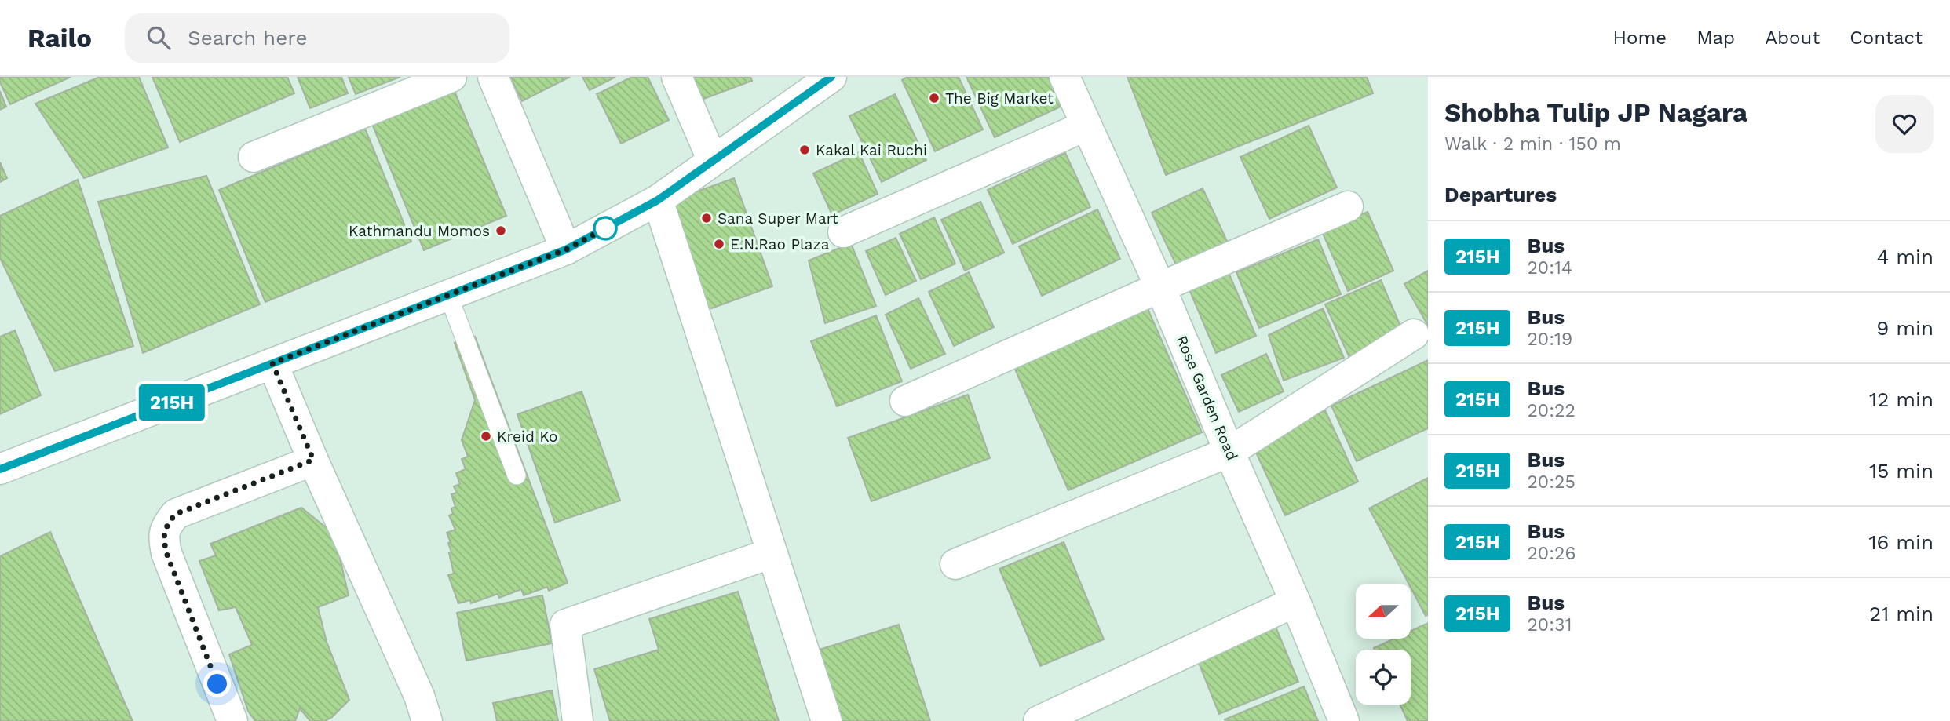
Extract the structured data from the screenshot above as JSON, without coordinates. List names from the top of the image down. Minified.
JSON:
{"streets":{"street":["Rose Garden Road"]},"places":["The Big Market","Kakal Kai Ruchi","Sana Super Mart","Kathmandu Momos","E.N.Rao Plaza","Kreid Ko"],"lines":["bus line 215H"],"north":"left","page":{"header":"Railo","search":"Search here","nav":["Home","Map","About","Contact"],"on_map":"215H","heading":[["Shobha Tulip JP Nagara","Walk · 2 min · 150 m"],"Departures"],"list":[{"mark":"215H","name":"Bus","note":"20:14","value":"4 min"},{"mark":"215H","name":"Bus","note":"20:19","value":"9 min"},{"mark":"215H","name":"Bus","note":"20:22","value":"12 min"},{"mark":"215H","name":"Bus","note":"20:25","value":"15 min"},{"mark":"215H","name":"Bus","note":"20:26","value":"16 min"},{"mark":"215H","name":"Bus","note":"20:31","value":"21 min"}]}}
